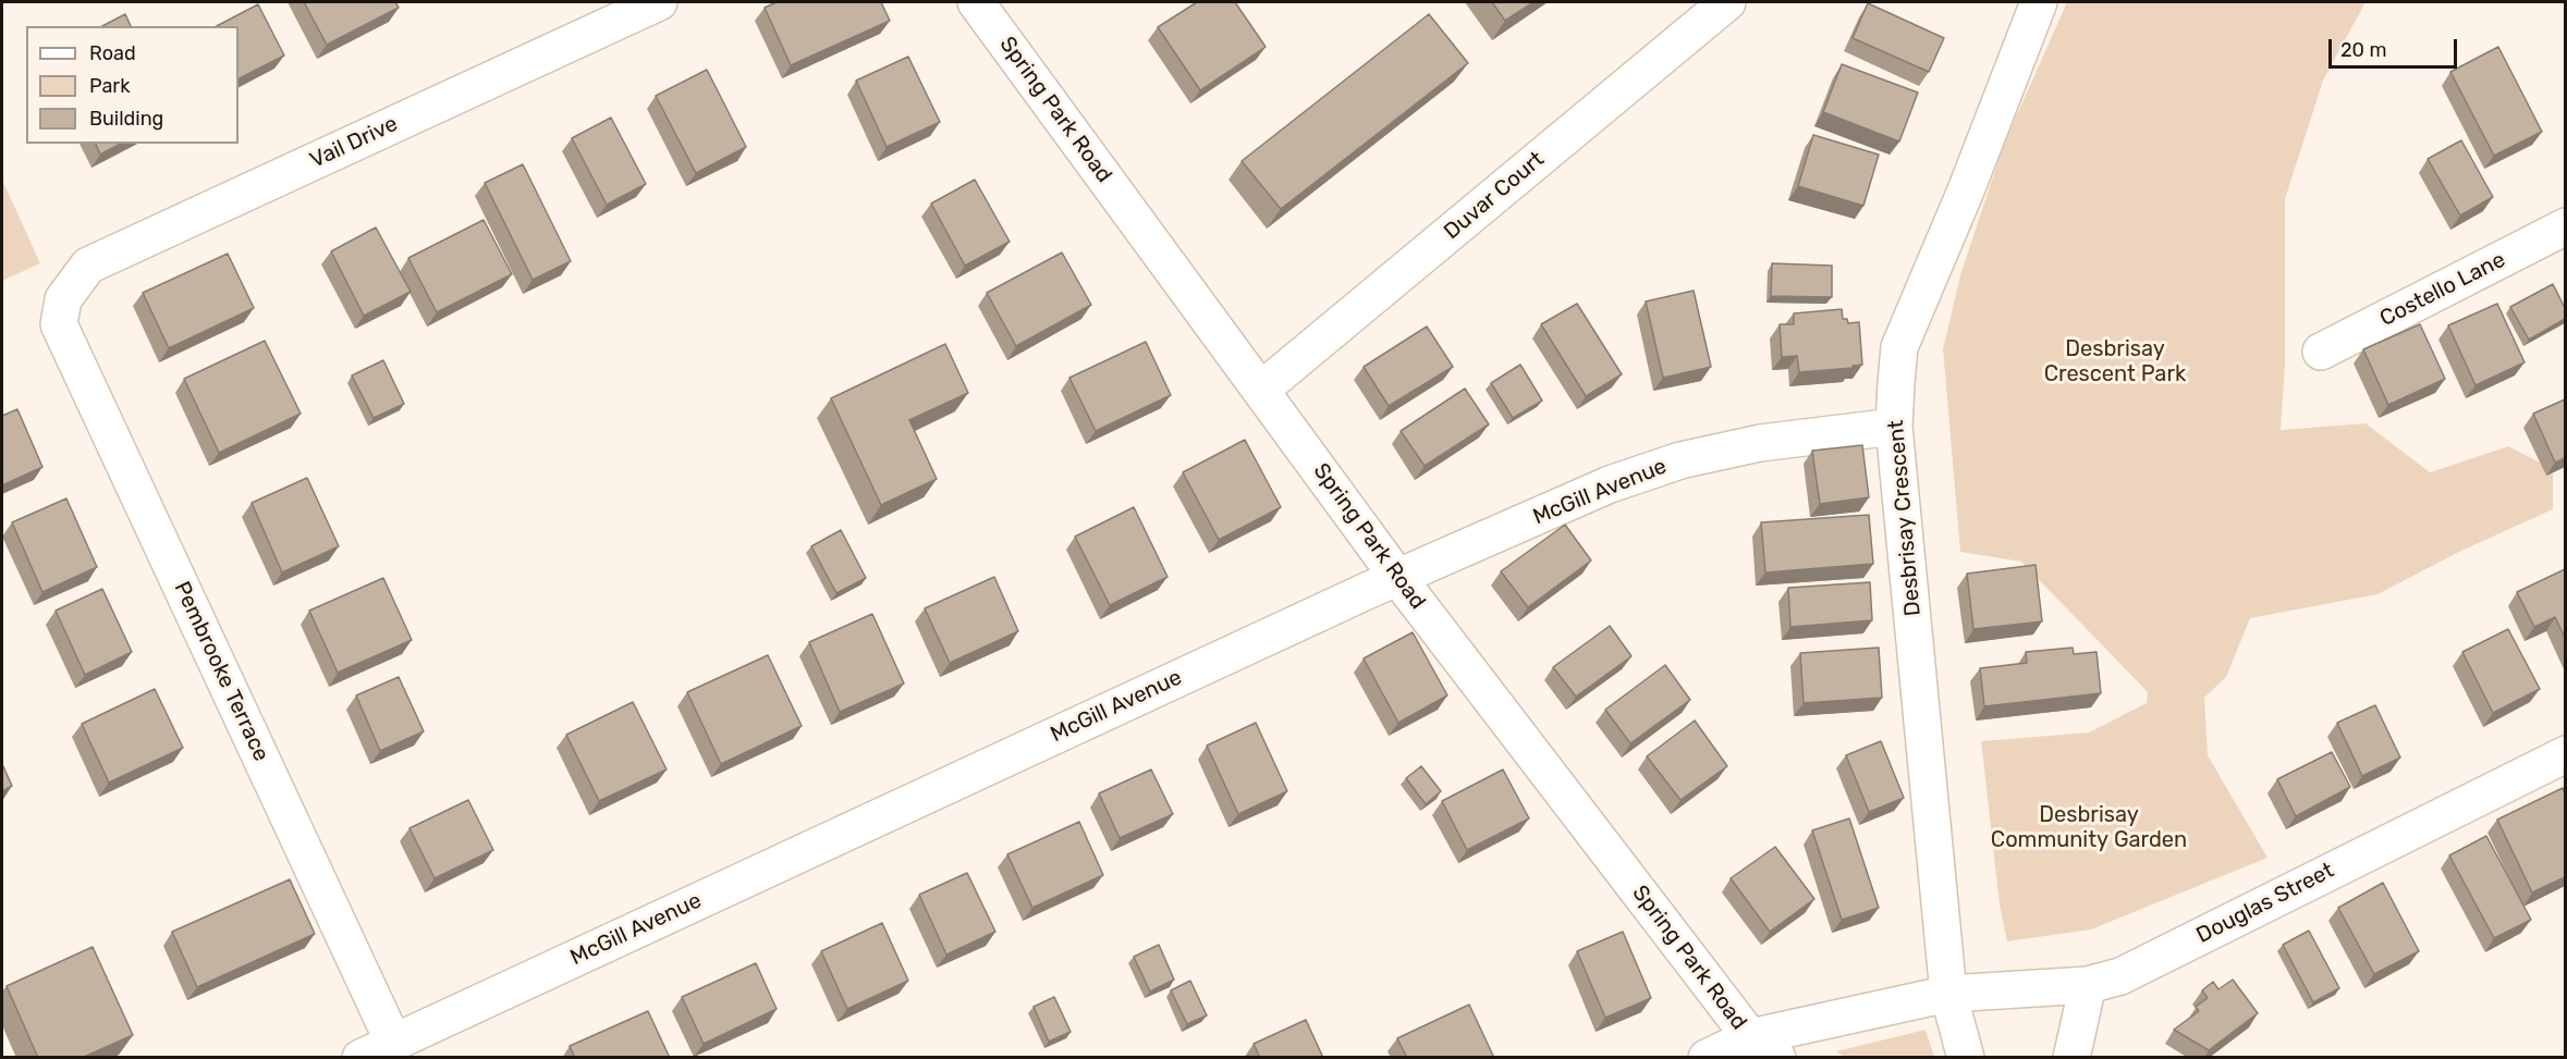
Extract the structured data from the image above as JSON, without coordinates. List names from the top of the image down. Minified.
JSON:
{"streets":{"street":["Spring Park Road","Vail Drive","Duvar Court","Costello Lane","McGill Avenue","Desbrisay Crescent","Pembrooke Terrace","Douglas Street"]},"crossings":[["Spring Park Road","Duvar Court"],["Spring Park Road","McGill Avenue"],["Spring Park Road","Douglas Street"],["Vail Drive","Pembrooke Terrace"],["McGill Avenue","Desbrisay Crescent"],["McGill Avenue","Pembrooke Terrace"],["Desbrisay Crescent","Douglas Street"]],"parks":["Desbrisay Crescent Park","Desbrisay Community Garden"],"legend":["Road","Park","Building"],"scale_bar":"20 m"}
